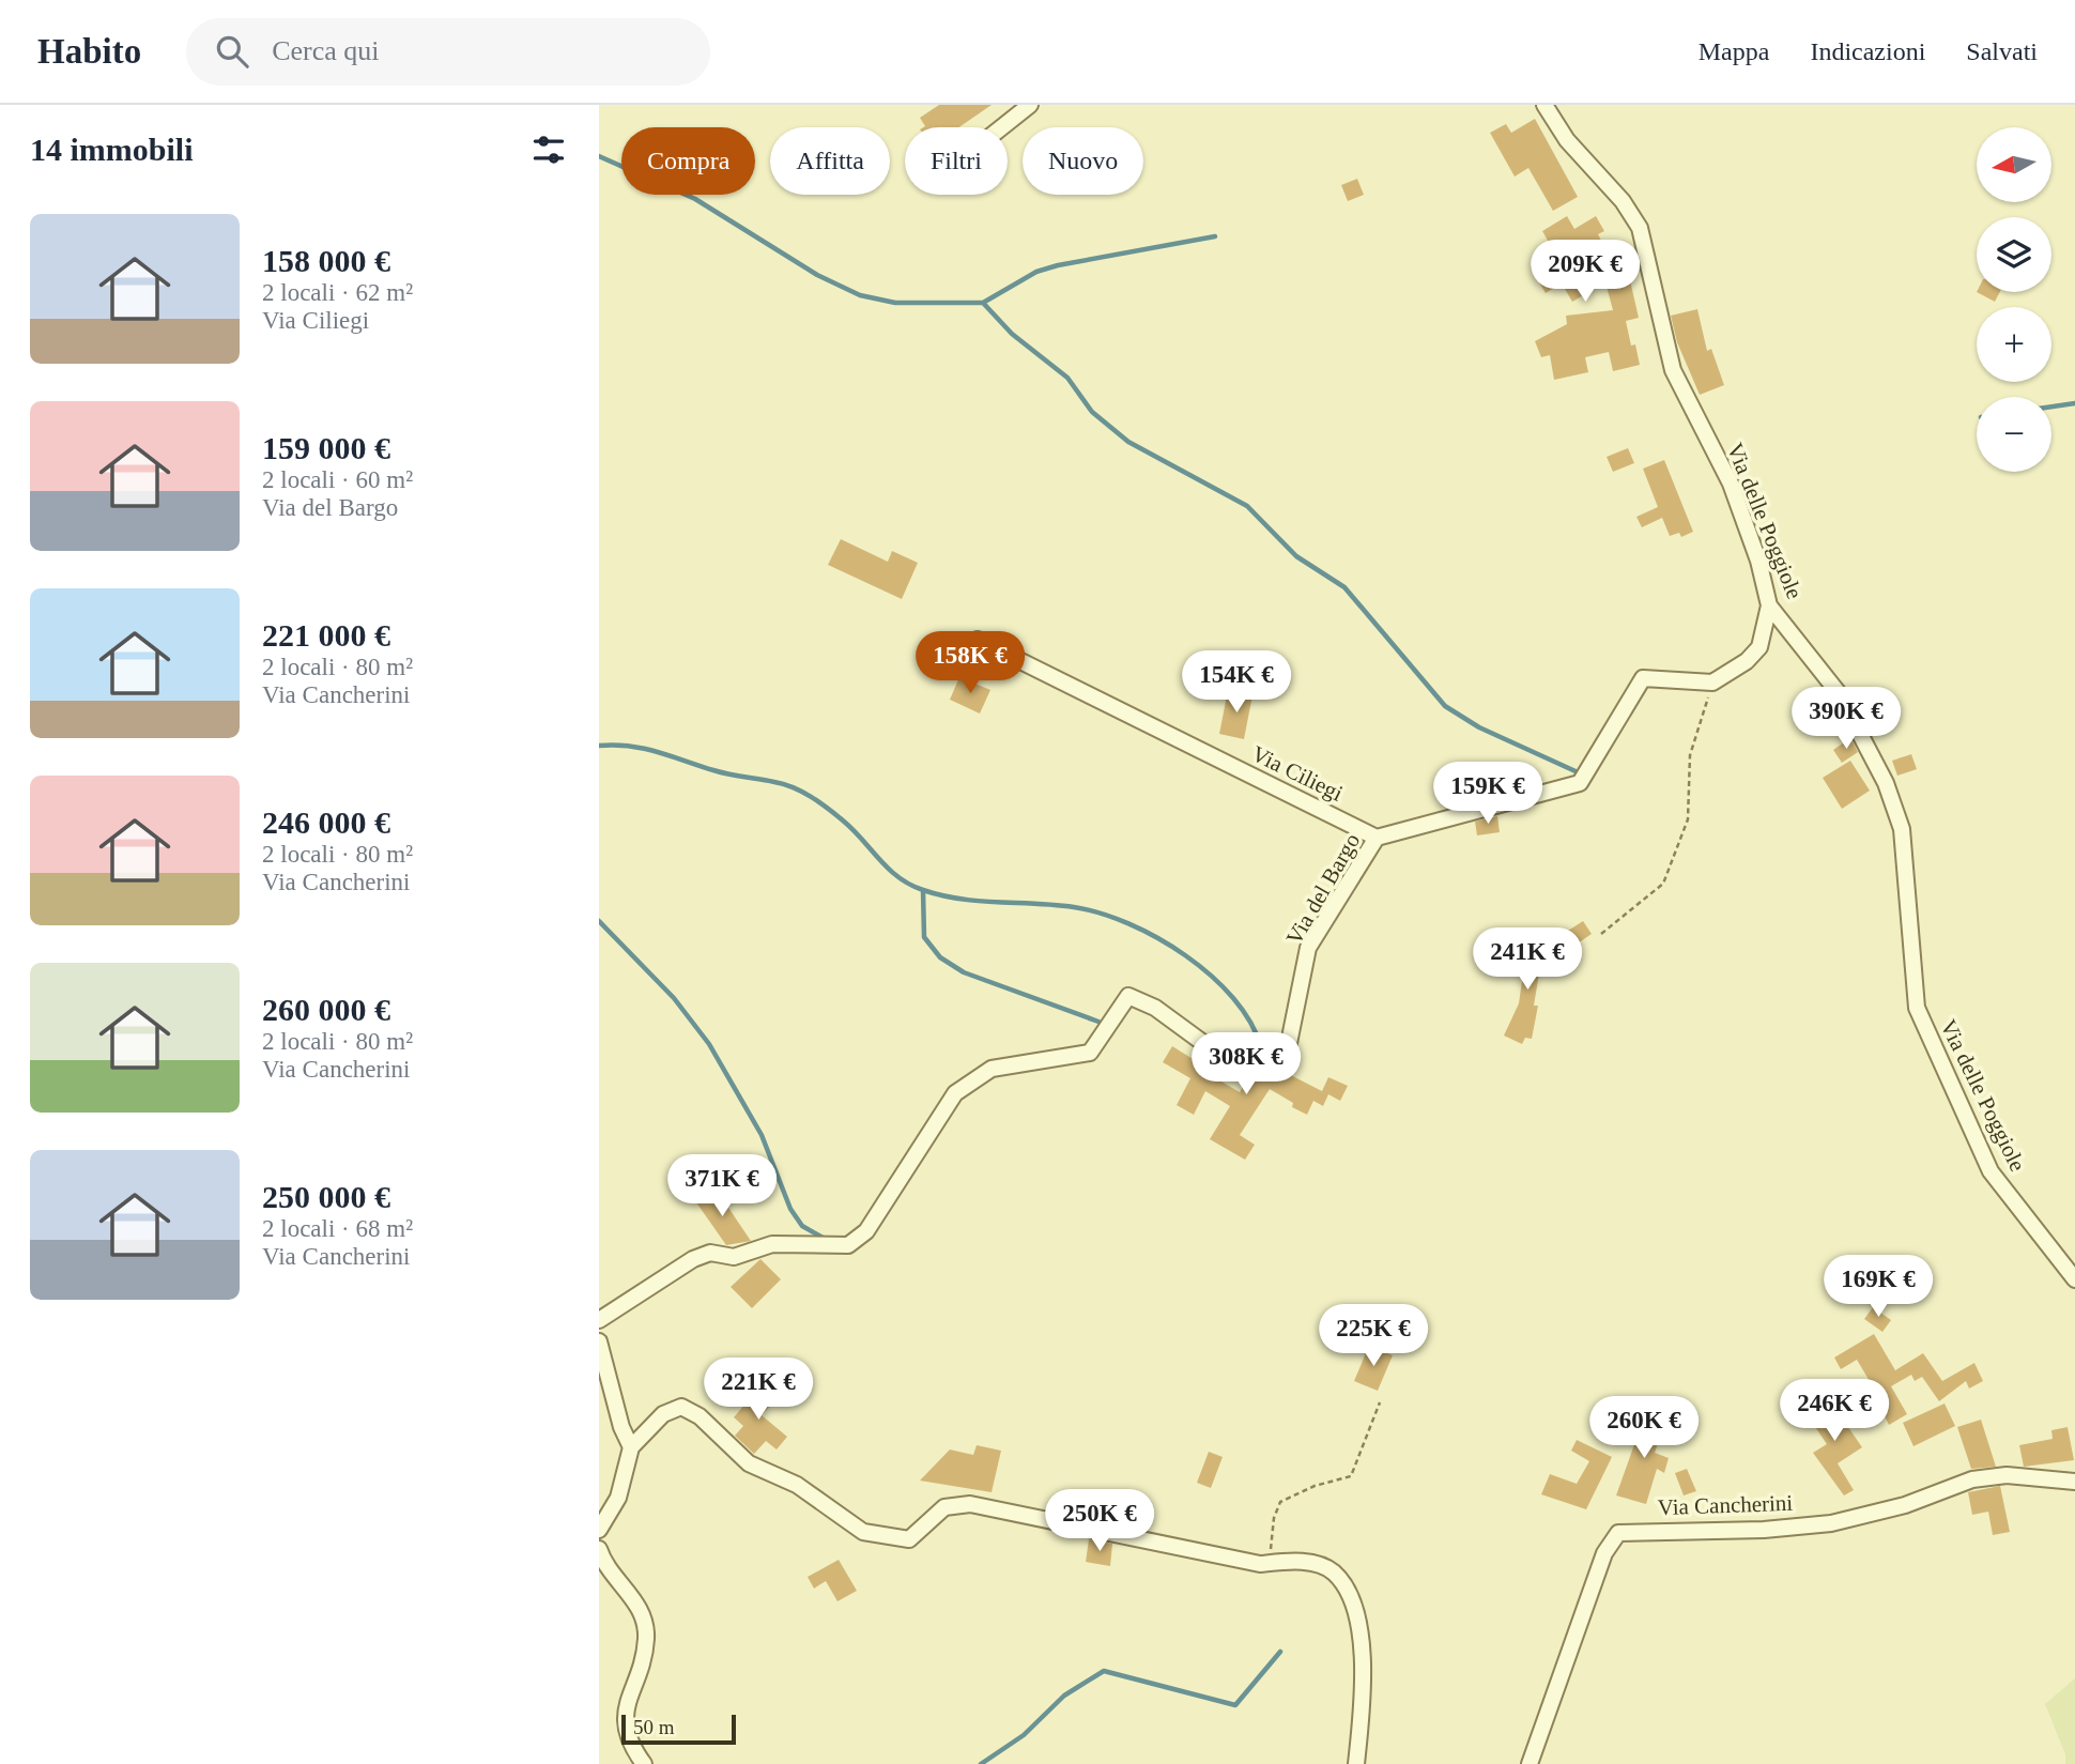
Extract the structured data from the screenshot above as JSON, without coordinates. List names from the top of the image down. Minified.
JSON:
{"streets":{"street":["Via delle Poggiole","Via Ciliegi","Via del Bargo","Via Cancherini"]},"crossings":[["Via Ciliegi","Via del Bargo"]],"scale_bar":"50 m","north":"left","page":{"header":"Habito","search":"Cerca qui","nav":["Mappa","Indicazioni","Salvati"],"heading":"14 immobili","map_buttons":["+","−"],"chip":["Compra","Affitta","Filtri","Nuovo"],"list":[{"name":"158 000 €","note":"2 locali · 62 m² · Via Ciliegi"},{"name":"159 000 €","note":"2 locali · 60 m² · Via del Bargo"},{"name":"221 000 €","note":"2 locali · 80 m² · Via Cancherini"},{"name":"246 000 €","note":"2 locali · 80 m² · Via Cancherini"},{"name":"260 000 €","note":"2 locali · 80 m² · Via Cancherini"},{"name":"250 000 €","note":"2 locali · 68 m² · Via Cancherini"}],"price":["209K €","158K €","154K €","390K €","159K €","241K €","308K €","371K €","169K €","225K €","221K €","246K €","260K €","250K €"],"scale":"50 m"}}
